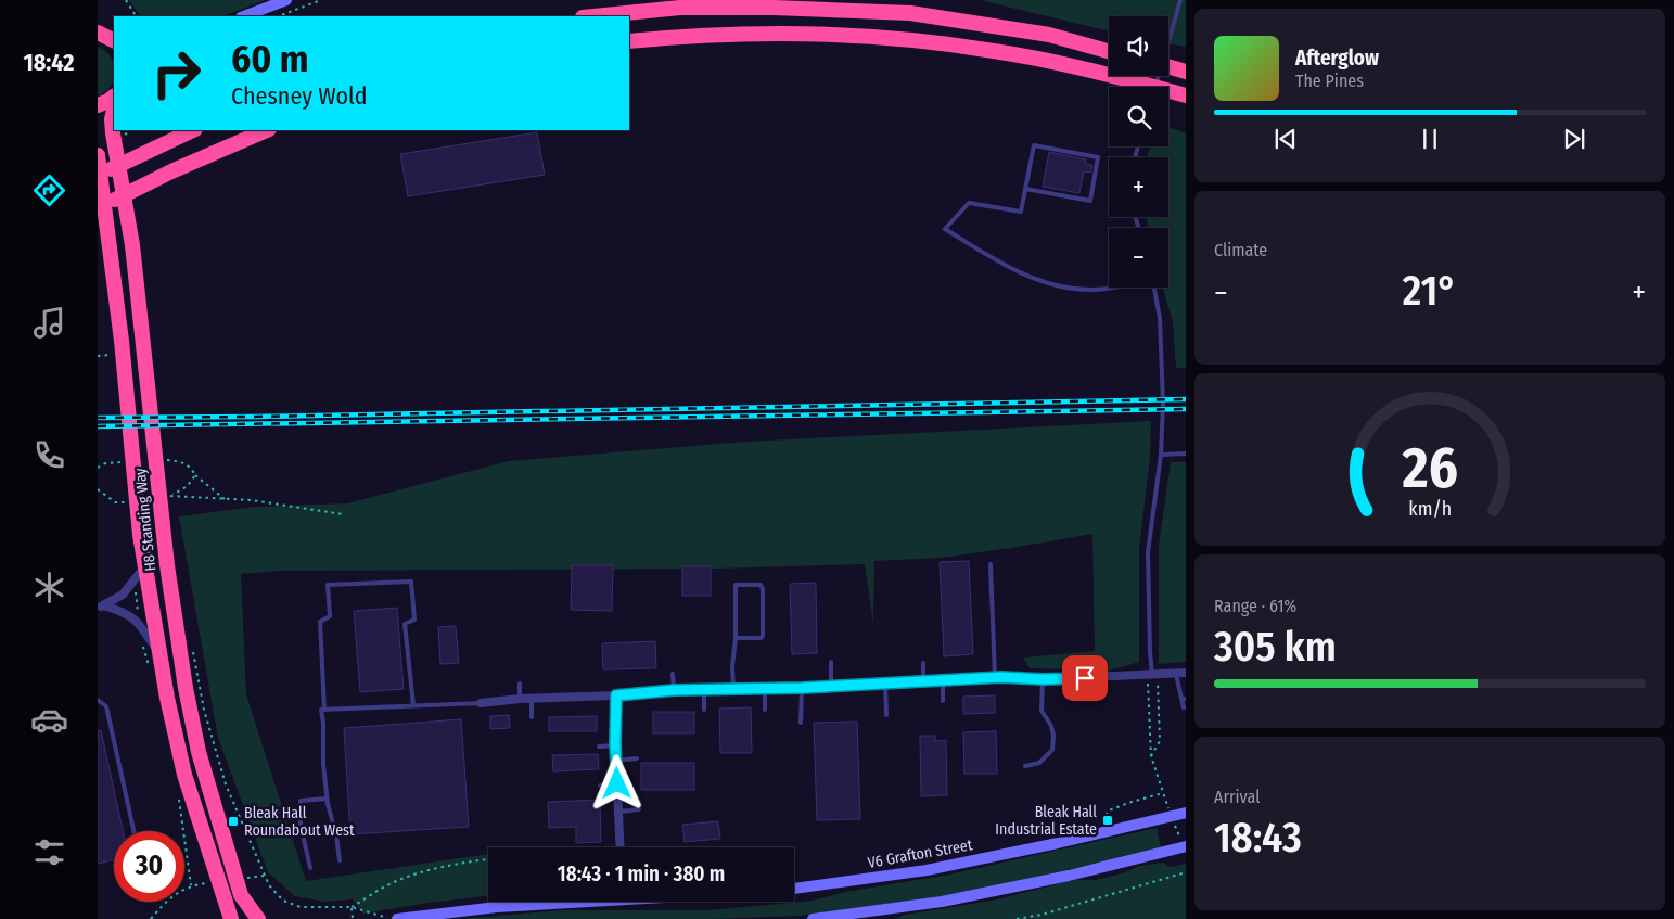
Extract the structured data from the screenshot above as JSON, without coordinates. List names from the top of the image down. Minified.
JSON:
{"streets":{"highway":["H8 Standing Way"],"street":["V6 Grafton Street"]},"places":{"transit":["Bleak Hall Industrial Estate","Bleak Hall Roundabout West"]},"page":{"tabs":"18:42","map_buttons":["+","−"],"turn":["60 m","Chesney Wold"],"song":["Afterglow","The Pines"],"tile":["Climate",["Range · 61%","305 km"],["Arrival","18:43"]],"heat":["−","21°","+"],"limit":"30","trip":"18:43 · 1 min · 380 m","gauge":["26","km/h"]}}
